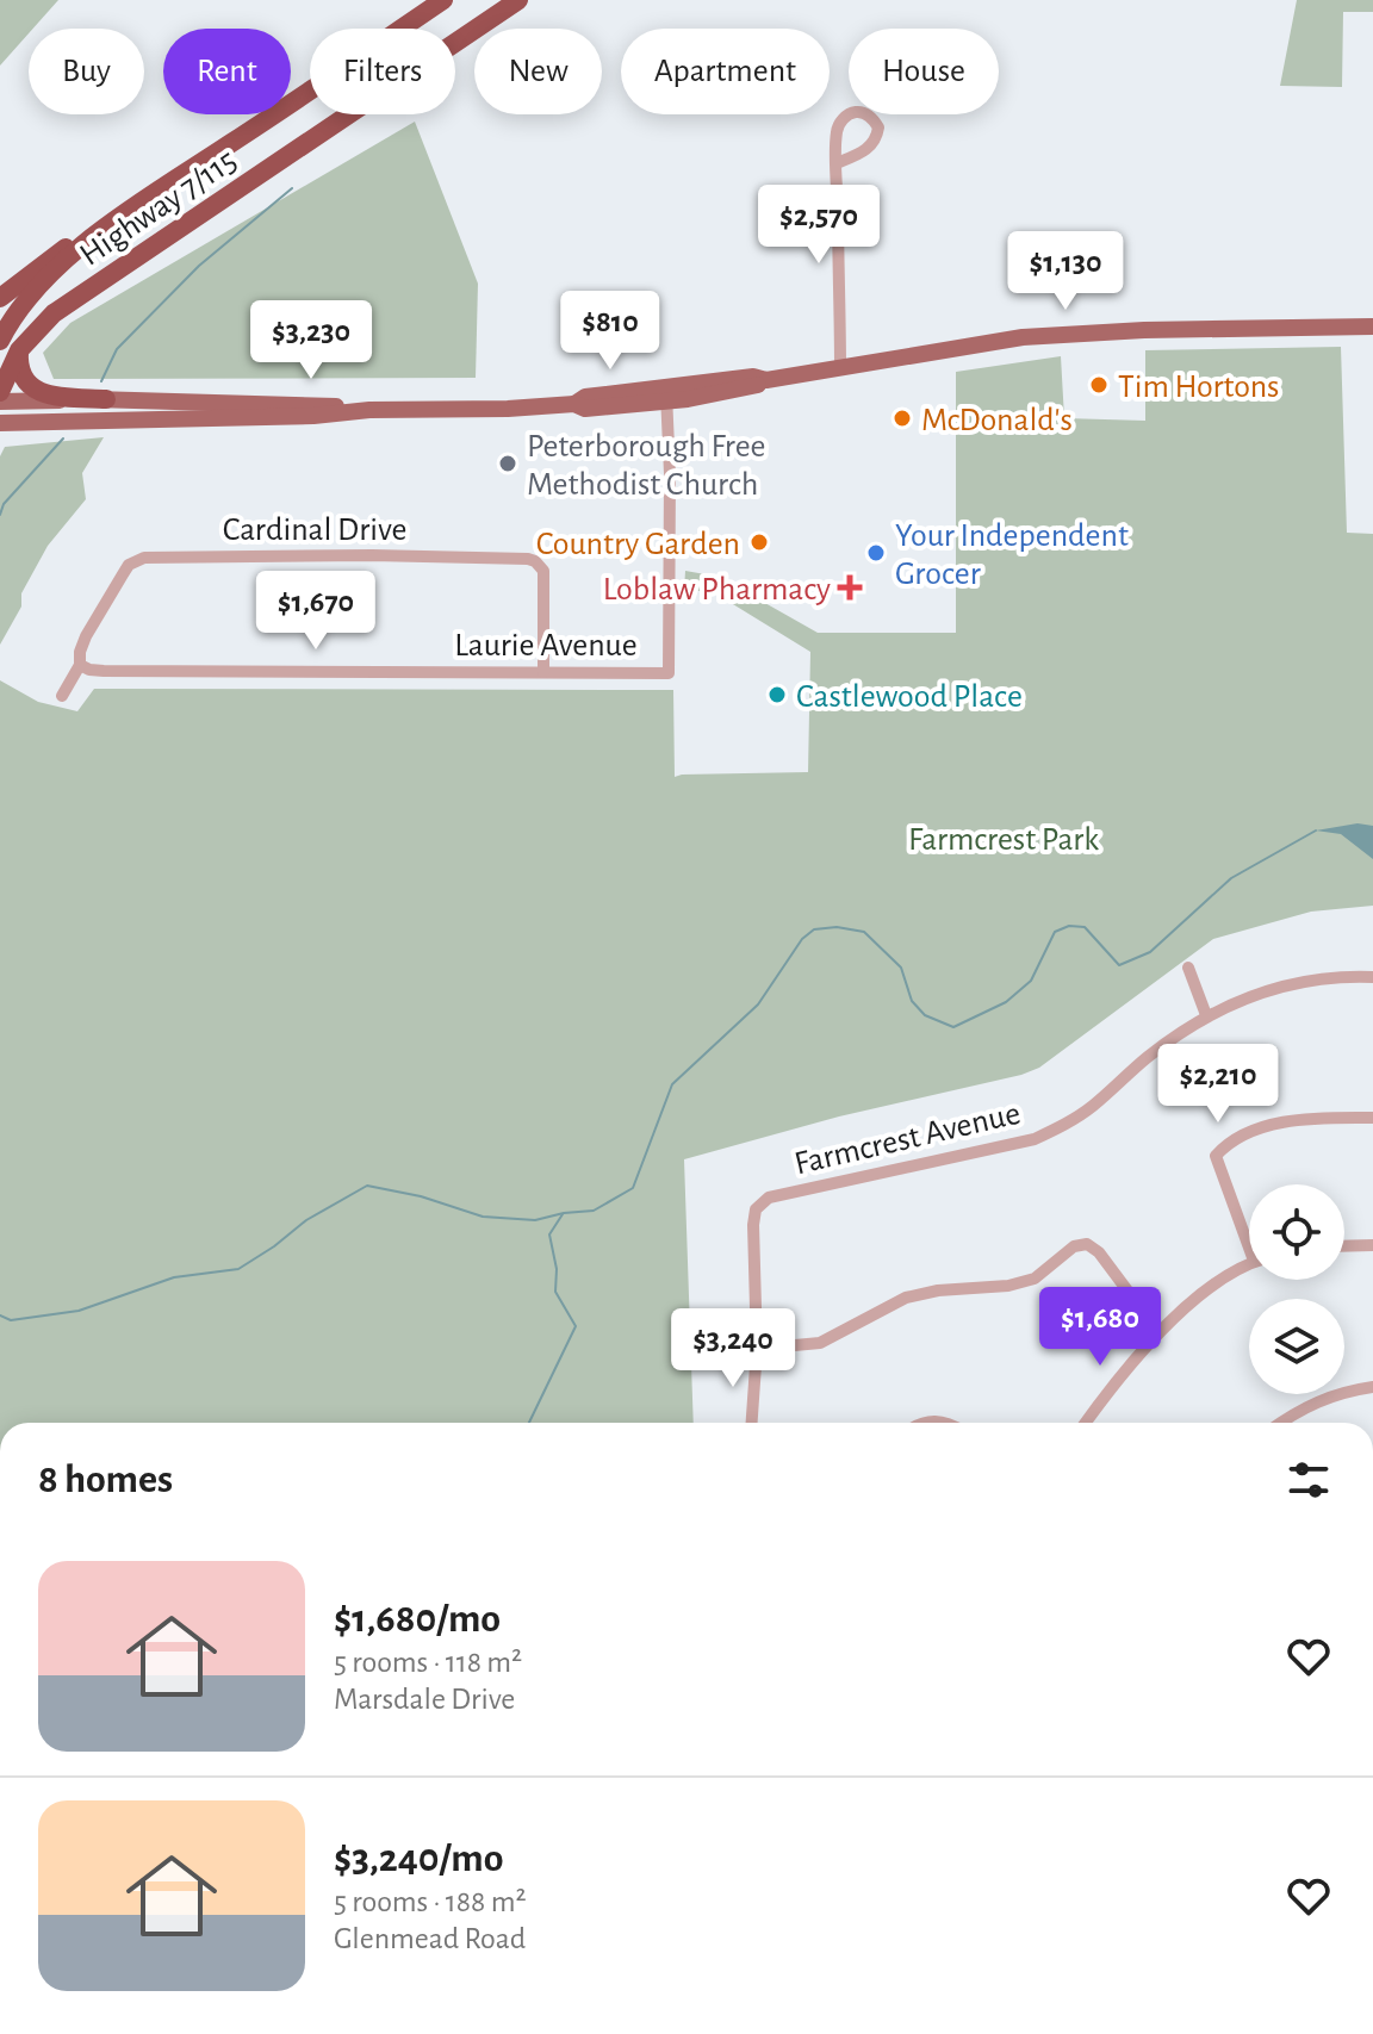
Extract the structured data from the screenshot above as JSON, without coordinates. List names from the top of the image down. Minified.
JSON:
{"streets":{"highway":["Highway 7/115"],"street":["Cardinal Drive","Laurie Avenue","Farmcrest Avenue"]},"crossings":[["Cardinal Drive","Laurie Avenue"]],"parks":["Farmcrest Park"],"places":{"other":["Tim Hortons","McDonald's","Peterborough Free Methodist Church","Country Garden","Your Independent Grocer","Castlewood Place"],"health":["Loblaw Pharmacy"]},"page":{"chip":["Buy","Rent","Filters","New","Apartment","House"],"price":["$2,570","$1,130","$810","$3,230","$1,670","$2,210","$1,680","$3,240"],"heading":"8 homes","list":[{"name":"$1,680/mo","note":"5 rooms · 118 m² · Marsdale Drive"},{"name":"$3,240/mo","note":"5 rooms · 188 m² · Glenmead Road"}]}}
